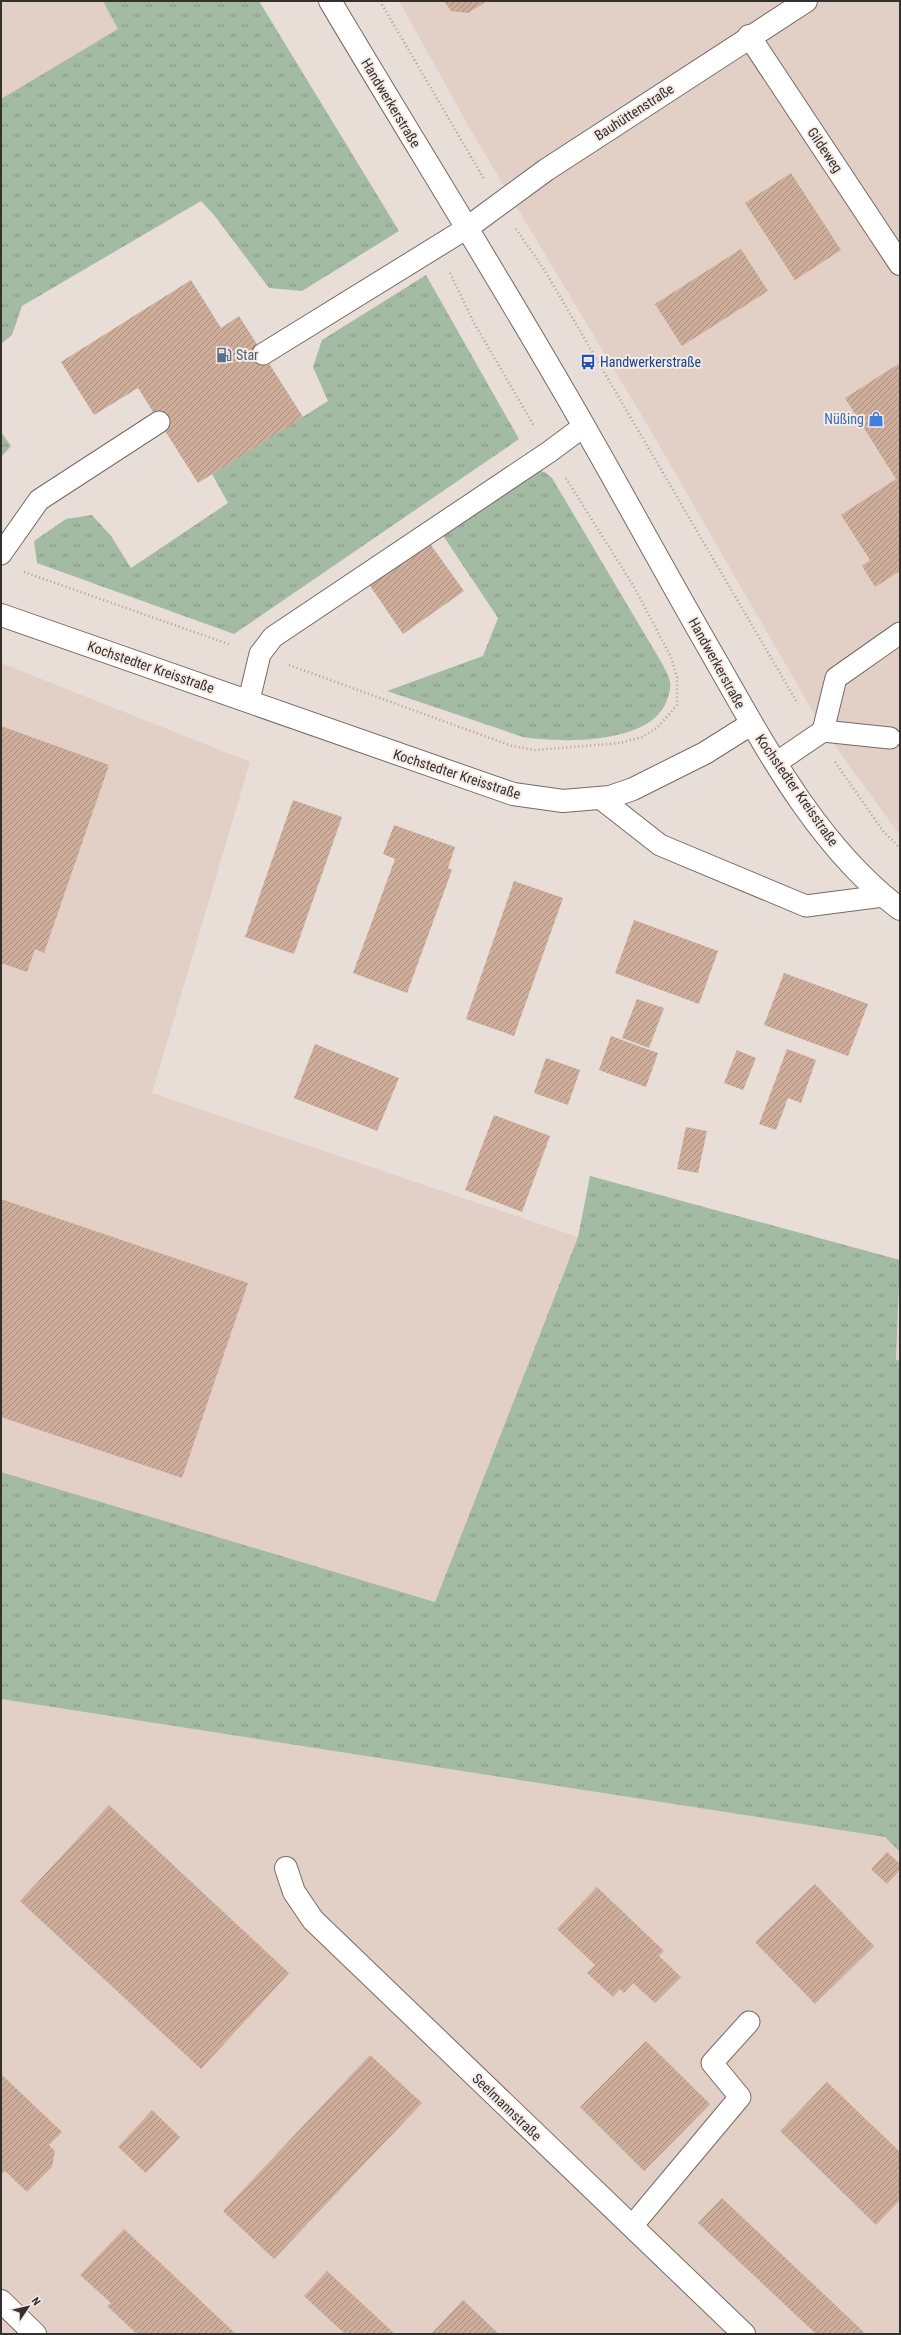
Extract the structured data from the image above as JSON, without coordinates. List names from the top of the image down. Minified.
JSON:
{"streets":{"street":["Handwerkerstraße","Bauhüttenstraße","Gildeweg","Kochstedter Kreisstraße","Seelmannstraße"]},"crossings":[["Handwerkerstraße","Bauhüttenstraße"],["Handwerkerstraße","Kochstedter Kreisstraße"],["Bauhüttenstraße","Gildeweg"]],"places":{"fuel station":["Star"],"bus stop":["Handwerkerstraße"],"shop":["Nüßing"]},"north":"top right"}
